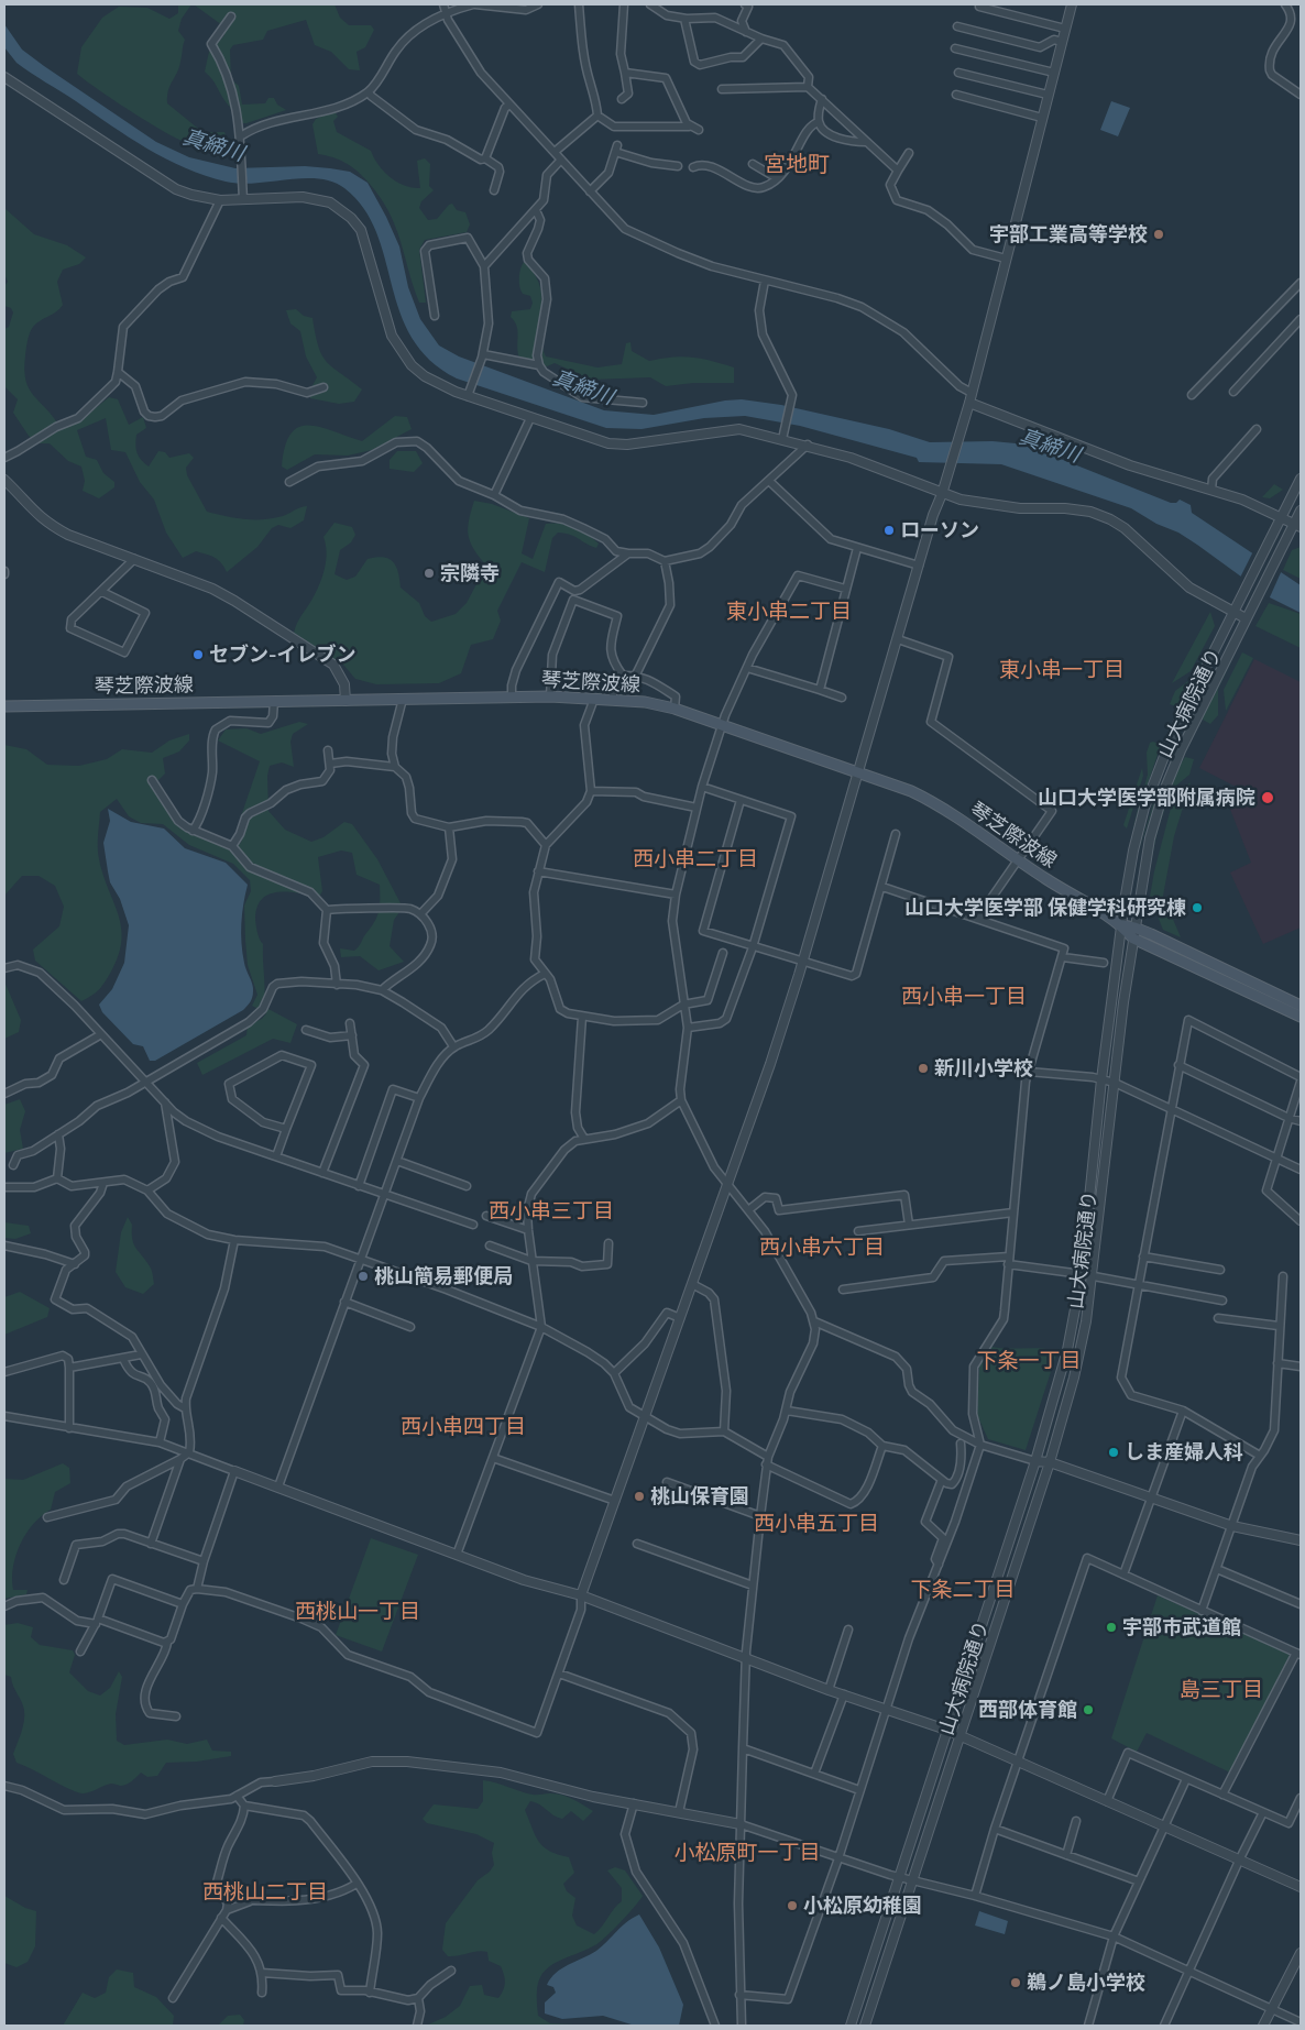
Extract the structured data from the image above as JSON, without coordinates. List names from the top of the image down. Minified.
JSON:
{"streets":{"main road":["琴芝際波線"],"street":["山大病院通り"]},"crossings":[["琴芝際波線","山大病院通り"]],"districts":["宮地町","東小串二丁目","東小串一丁目","西小串二丁目","西小串一丁目","西小串三丁目","西小串六丁目","下条一丁目","西小串四丁目","西小串五丁目","下条二丁目","西桃山一丁目","島三丁目","小松原町一丁目","西桃山二丁目"],"water":["真締川"],"places":["宇部工業高等学校","ローソン","宗隣寺","セブン-イレブン","山口大学医学部附属病院","山口大学医学部 保健学科研究棟","新川小学校","桃山簡易郵便局","しま産婦人科","桃山保育園","宇部市武道館","西部体育館","小松原幼稚園","鵜ノ島小学校"]}
